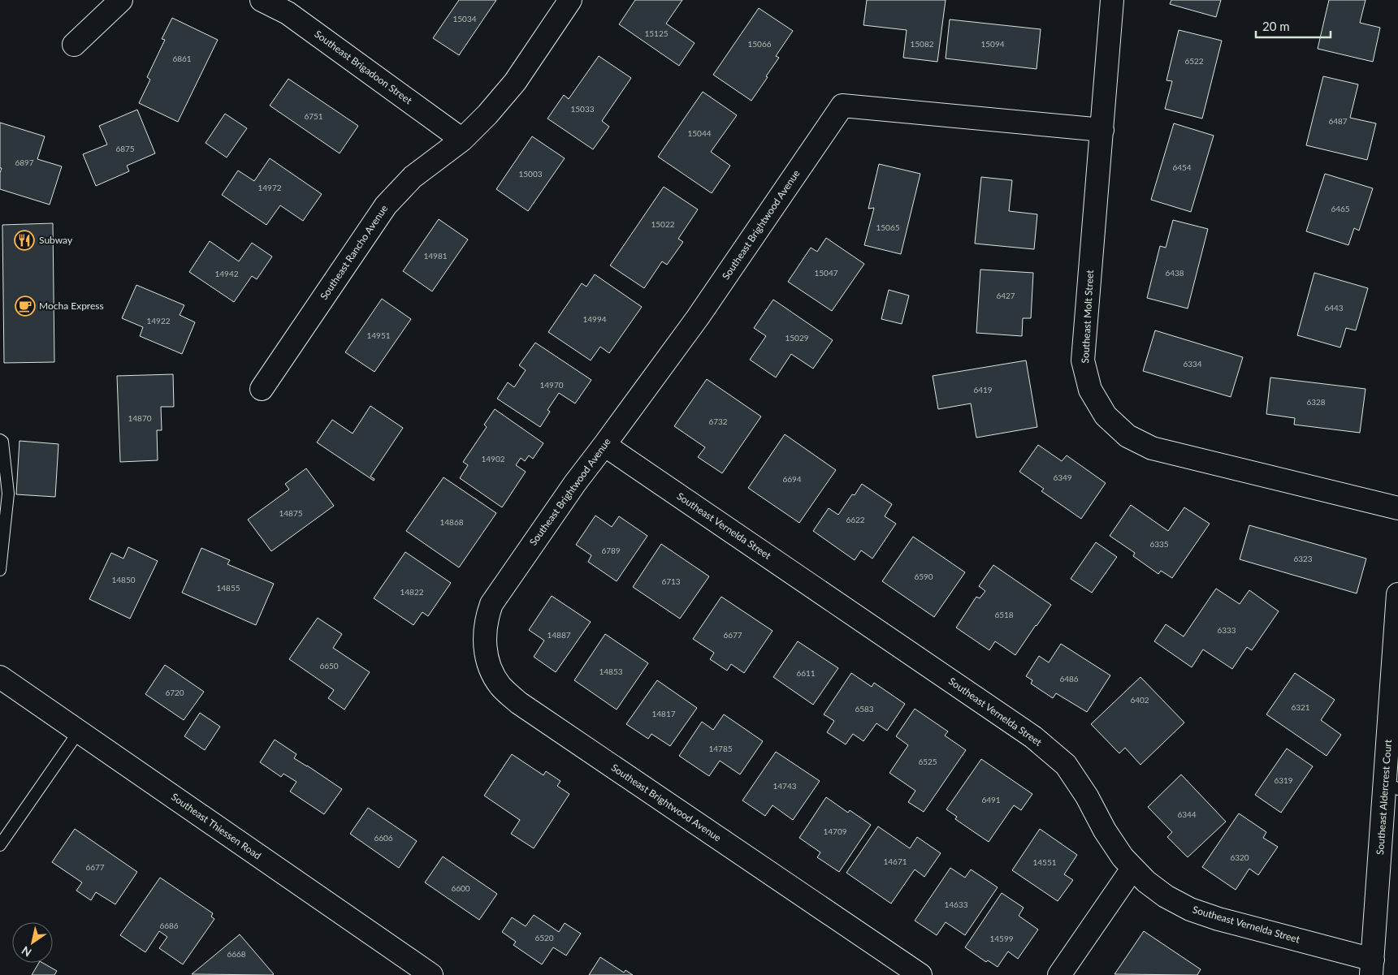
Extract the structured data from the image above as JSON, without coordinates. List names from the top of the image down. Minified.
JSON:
{"streets":{"street":["Southeast Brigadoon Street","Southeast Brightwood Avenue","Southeast Rancho Avenue","Southeast Molt Street","Southeast Vernelda Street","Southeast Aldercrest Court","Southeast Thiessen Road"]},"crossings":[["Southeast Brigadoon Street","Southeast Rancho Avenue"],["Southeast Brightwood Avenue","Southeast Molt Street"],["Southeast Brightwood Avenue","Southeast Vernelda Street"],["Southeast Vernelda Street","Southeast Aldercrest Court"]],"places":{"restaurant":["Subway"],"cafe":["Mocha Express"]},"house_numbers":["15034","15125","15066","15082","15094","6861","6522","15033","6751","6487","15044","6875","6897","6454","15003","14972","6465","15022","15065","14981","15047","6438","14942","6427","6443","14994","14922","14951","15029","6334","14970","6419","6328","14870","6732","14902","6349","6694","14875","6622","14868","6335","6789","6323","6590","14850","6713","14855","14822","6518","6333","14887","6677","6650","14853","6611","6486","6720","6402","6321","6583","14817","14785","6525","6319","14743","6491","6344","14709","6606","6320","14671","14551","6677","6600","14633","6686","6520","14599","6668"],"scale_bar":"20 m","north":"bottom left"}
